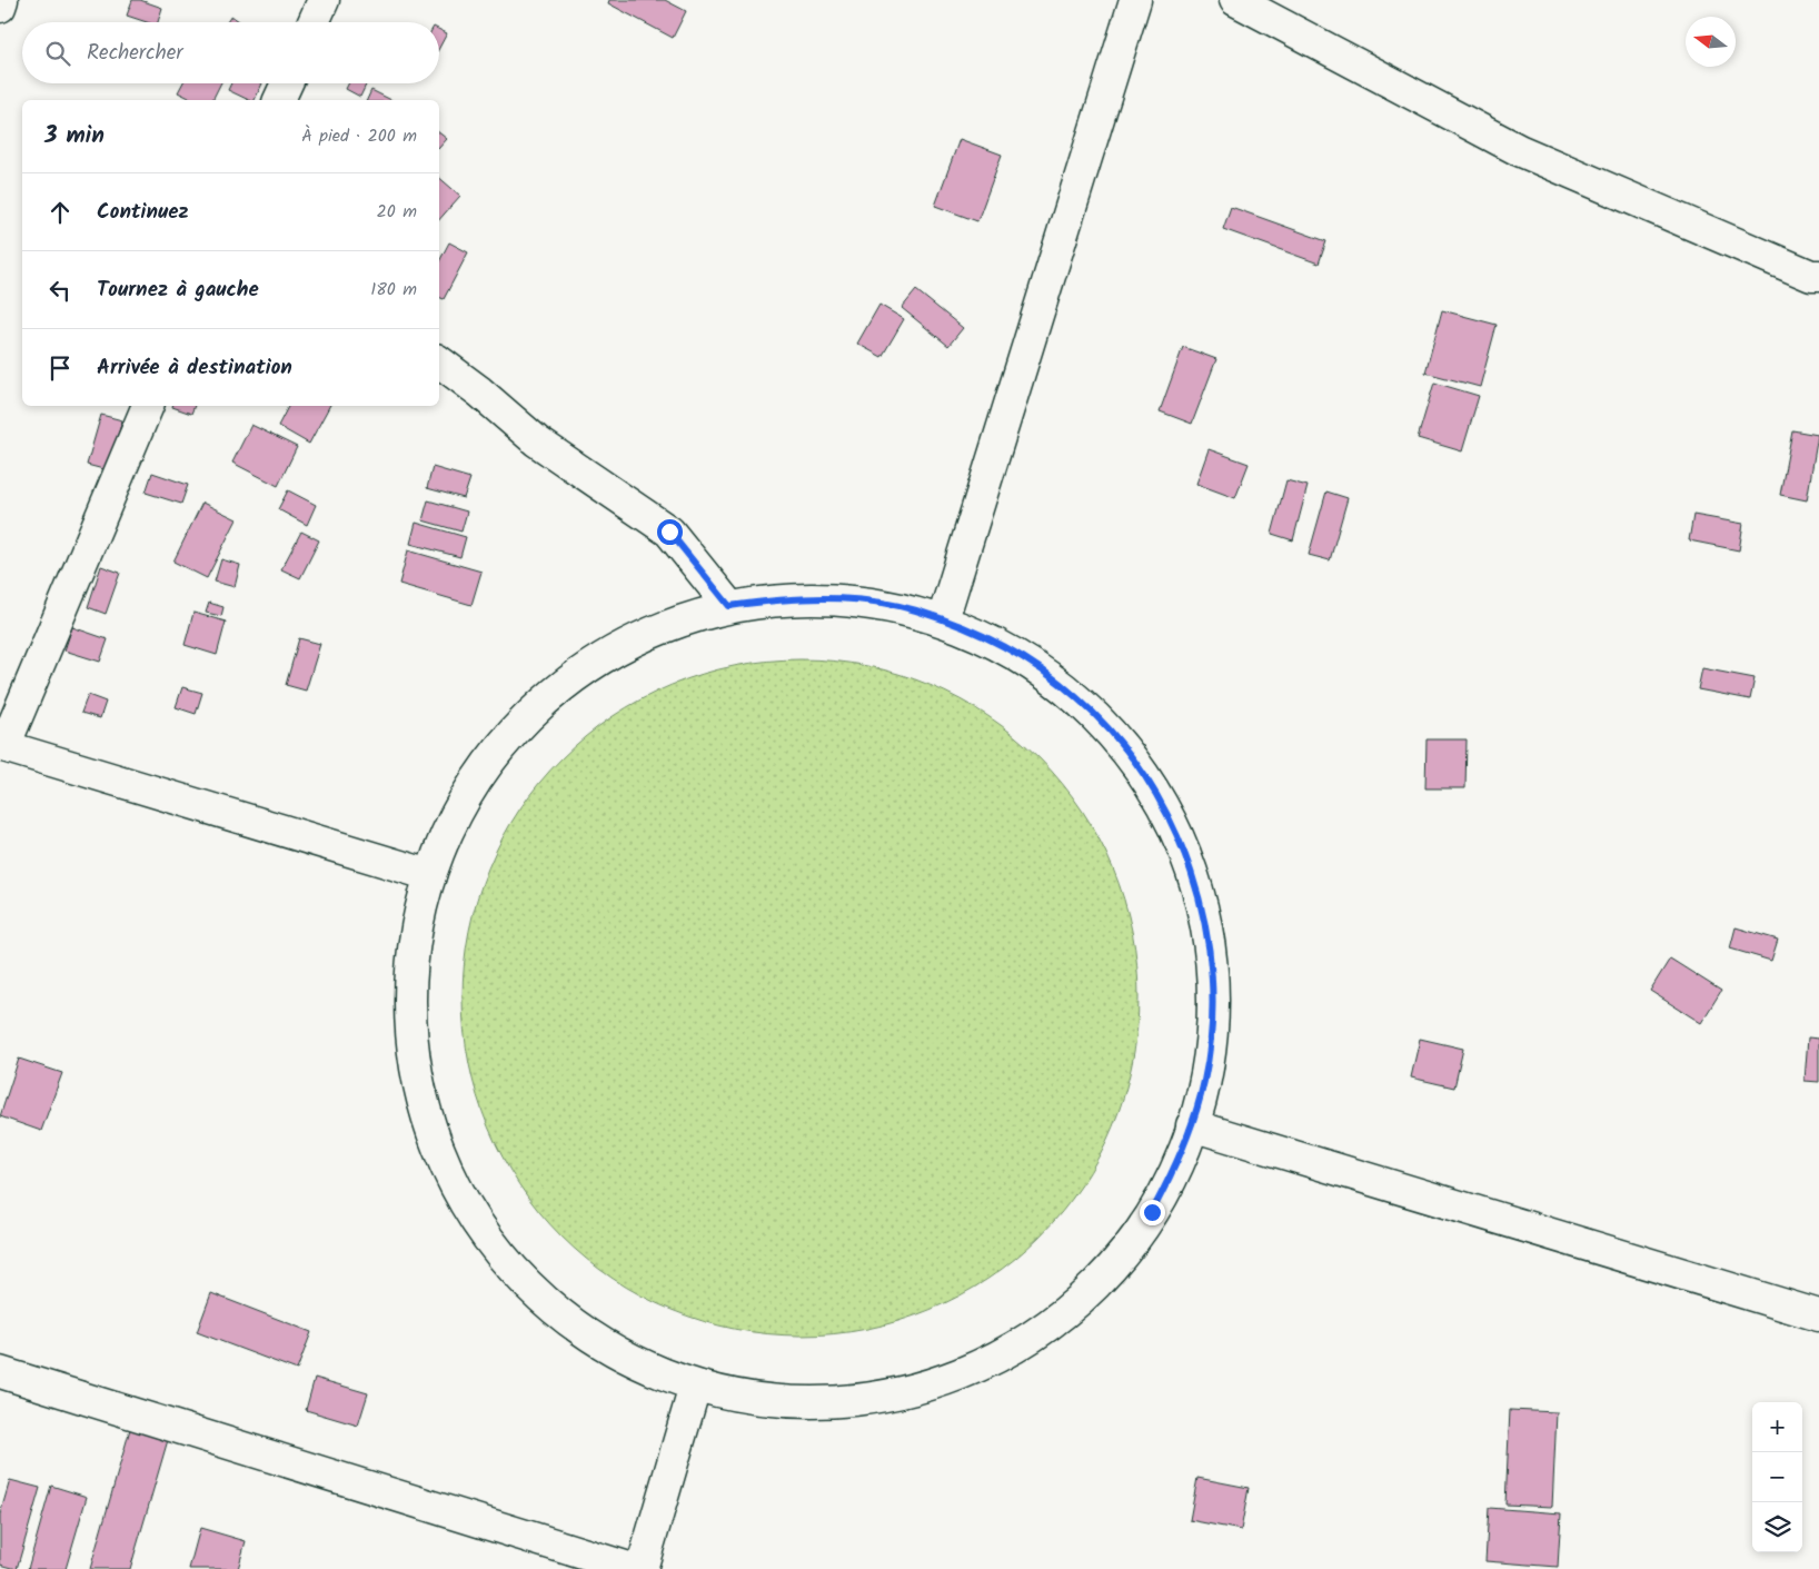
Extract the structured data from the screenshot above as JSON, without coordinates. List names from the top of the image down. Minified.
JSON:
{"north":"left","page":{"search":"Rechercher","heading":["3 min","À pied · 200 m"],"list":[["Continuez","20 m"],["Tournez à gauche","180 m"],"Arrivée à destination"],"map_buttons":["+","−"]}}
